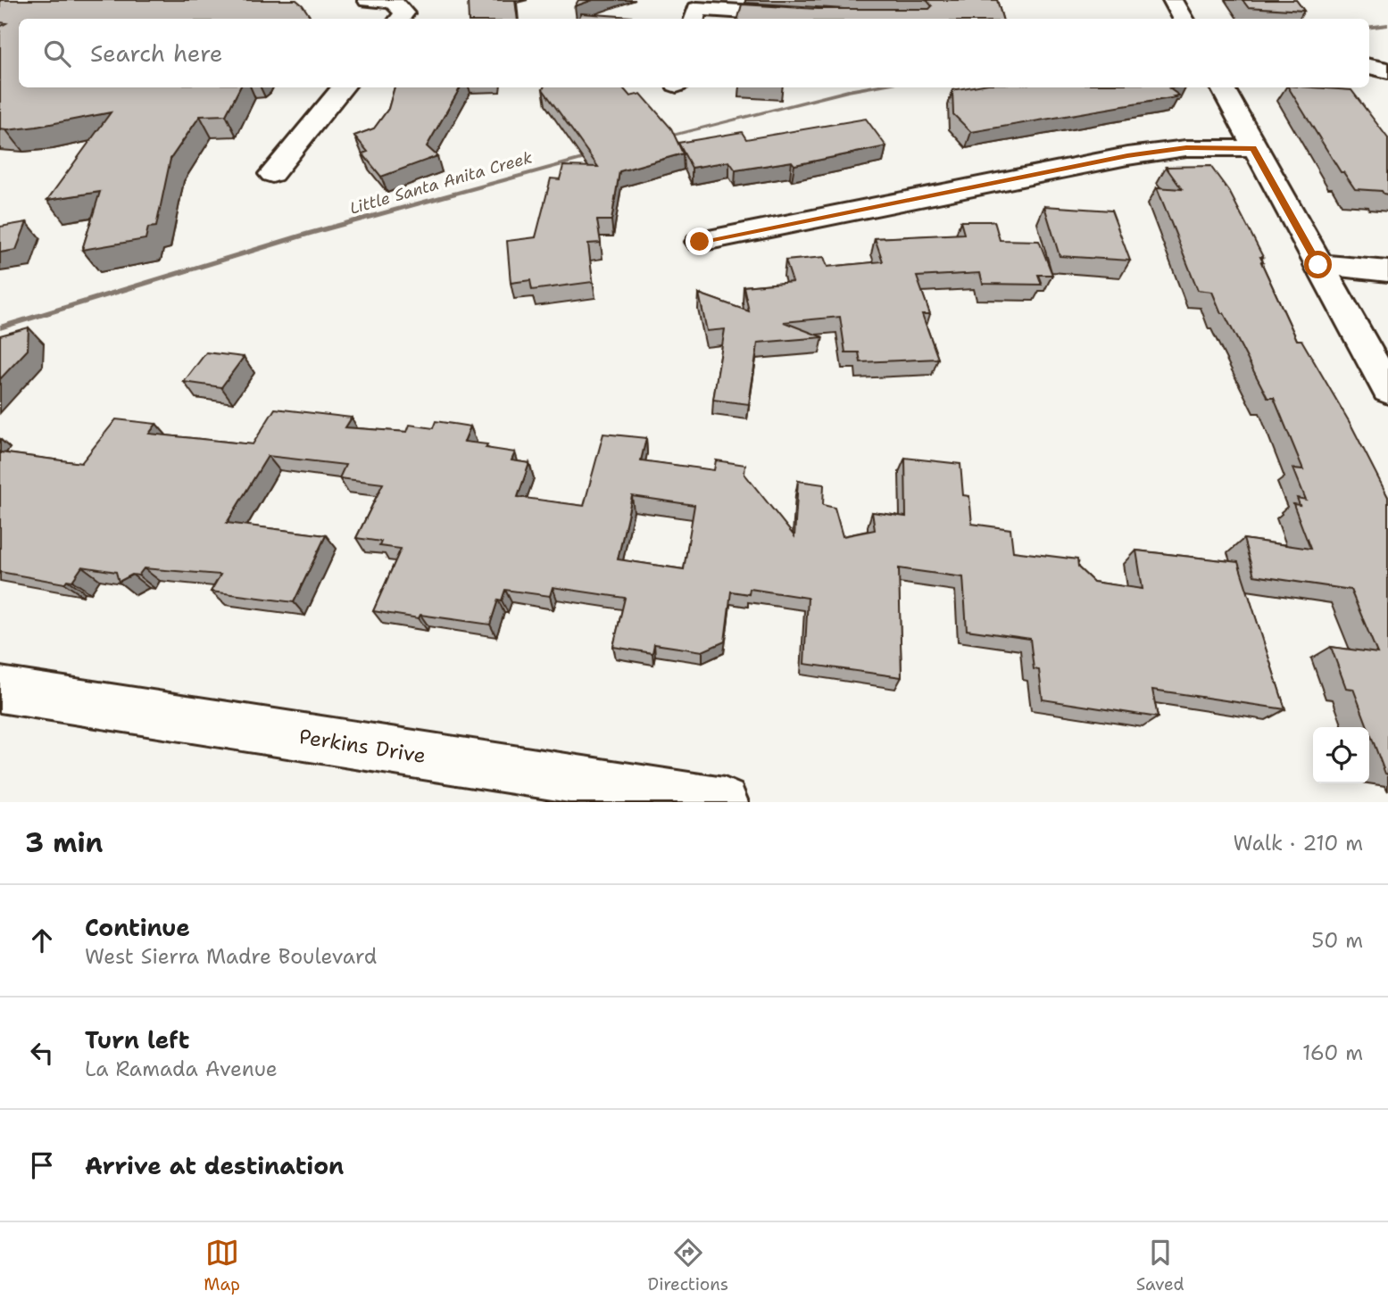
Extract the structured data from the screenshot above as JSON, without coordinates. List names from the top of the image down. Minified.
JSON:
{"streets":{"street":["Perkins Drive"]},"water":["Little Santa Anita Creek"],"page":{"search":"Search here","heading":["3 min","Walk · 210 m"],"list":[["Continue","West Sierra Madre Boulevard","50 m"],["Turn left","La Ramada Avenue","160 m"],"Arrive at destination"],"nav":["Map","Directions","Saved"]}}
